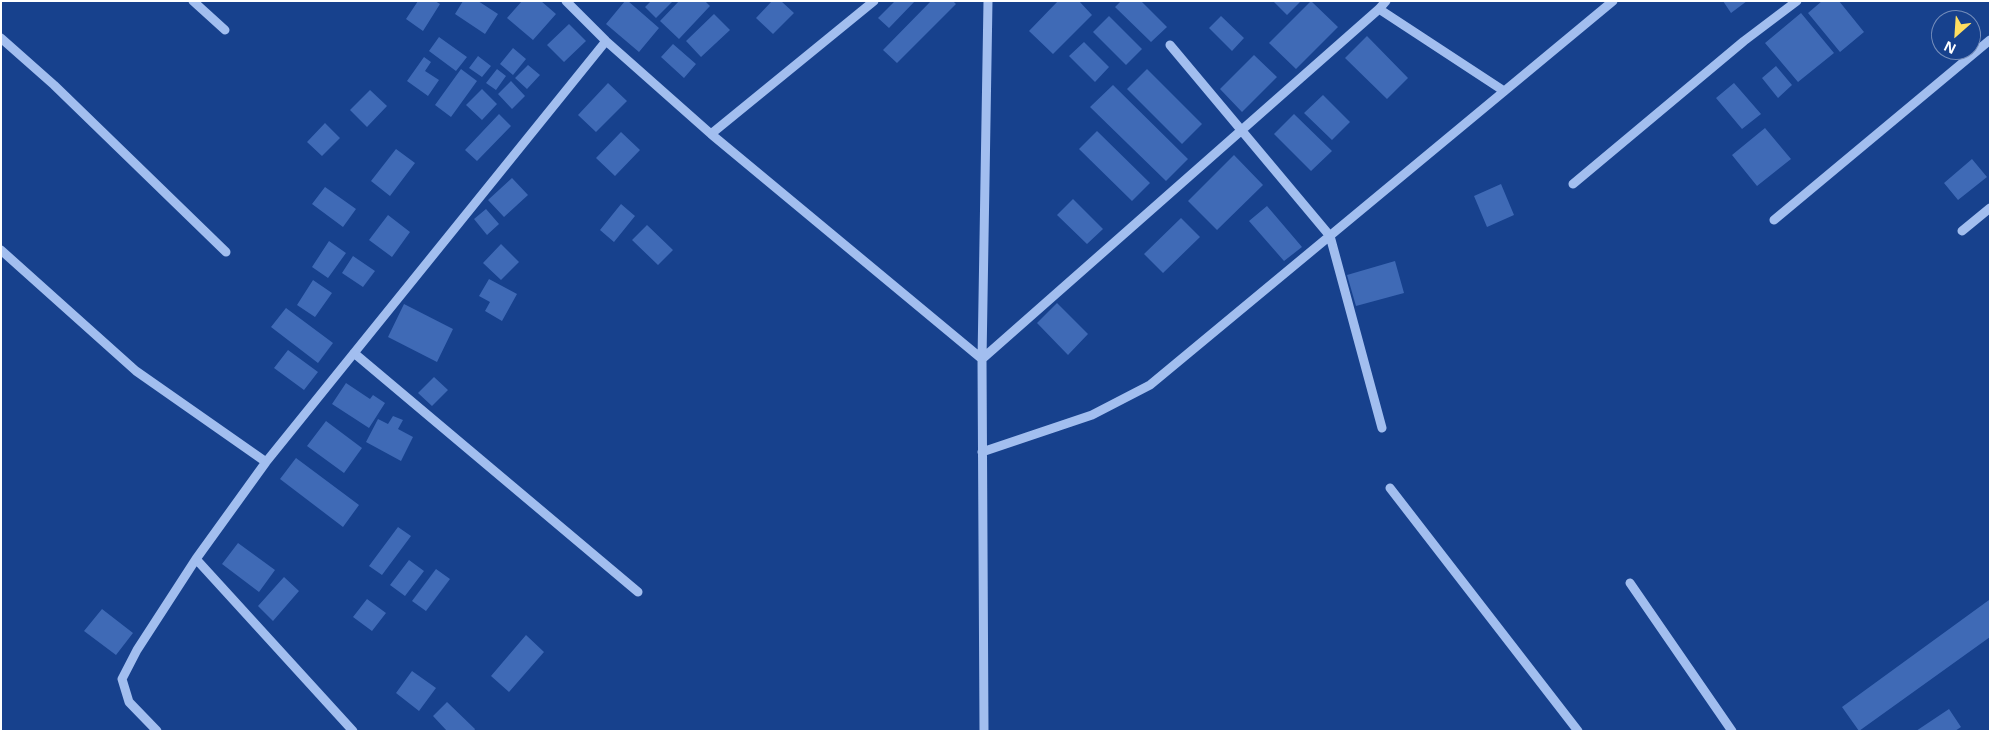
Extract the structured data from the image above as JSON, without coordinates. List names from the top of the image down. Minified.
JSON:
{"north":"bottom left"}
